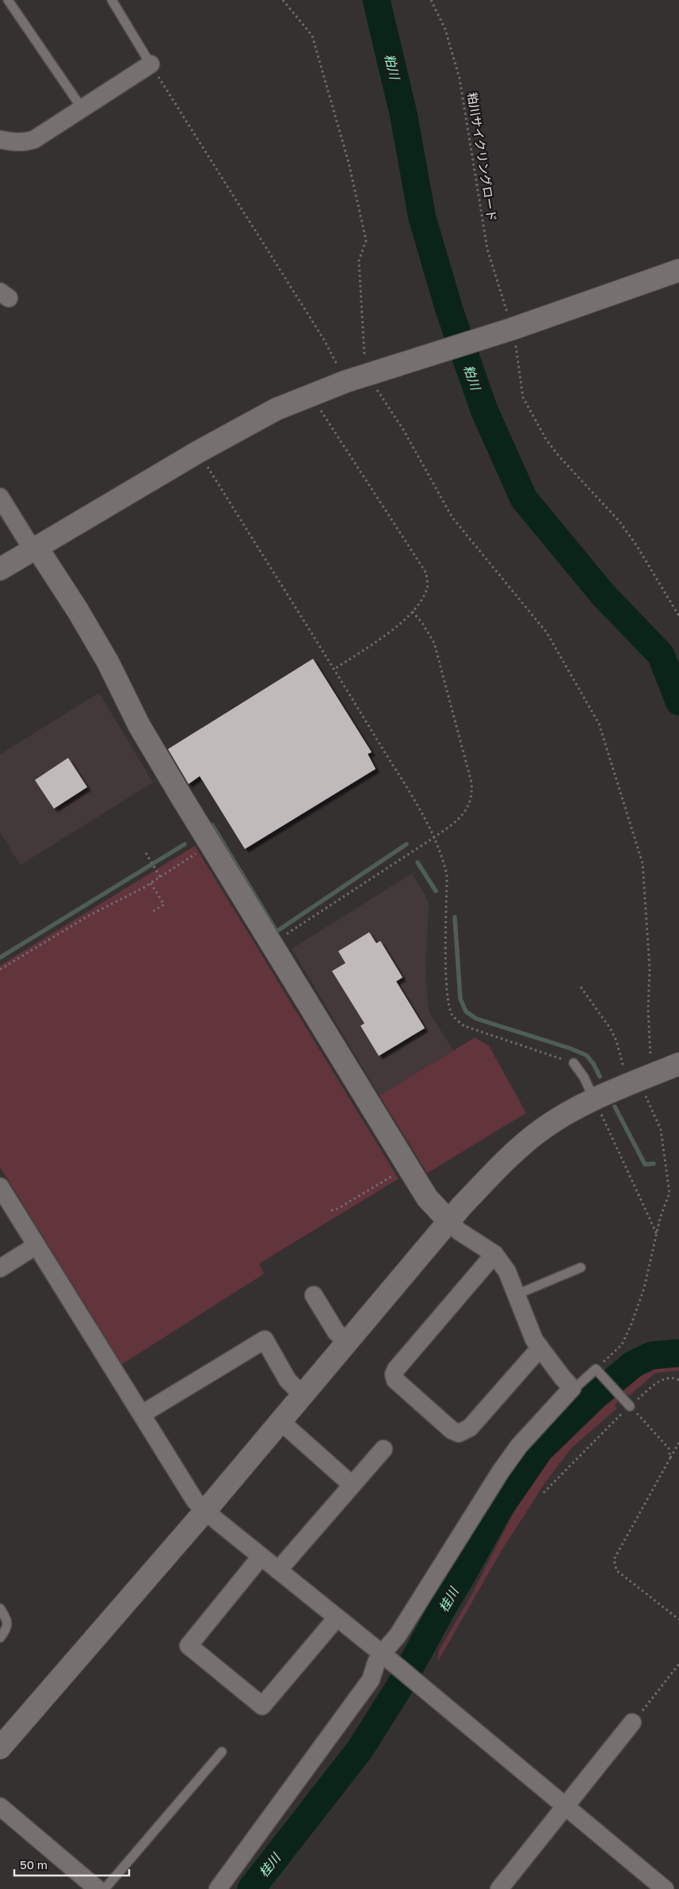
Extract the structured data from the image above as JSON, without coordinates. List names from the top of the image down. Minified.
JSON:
{"streets":{"path":["粕川サイクリングロード"]},"water":["粕川","桂川"],"scale_bar":"50 m"}
